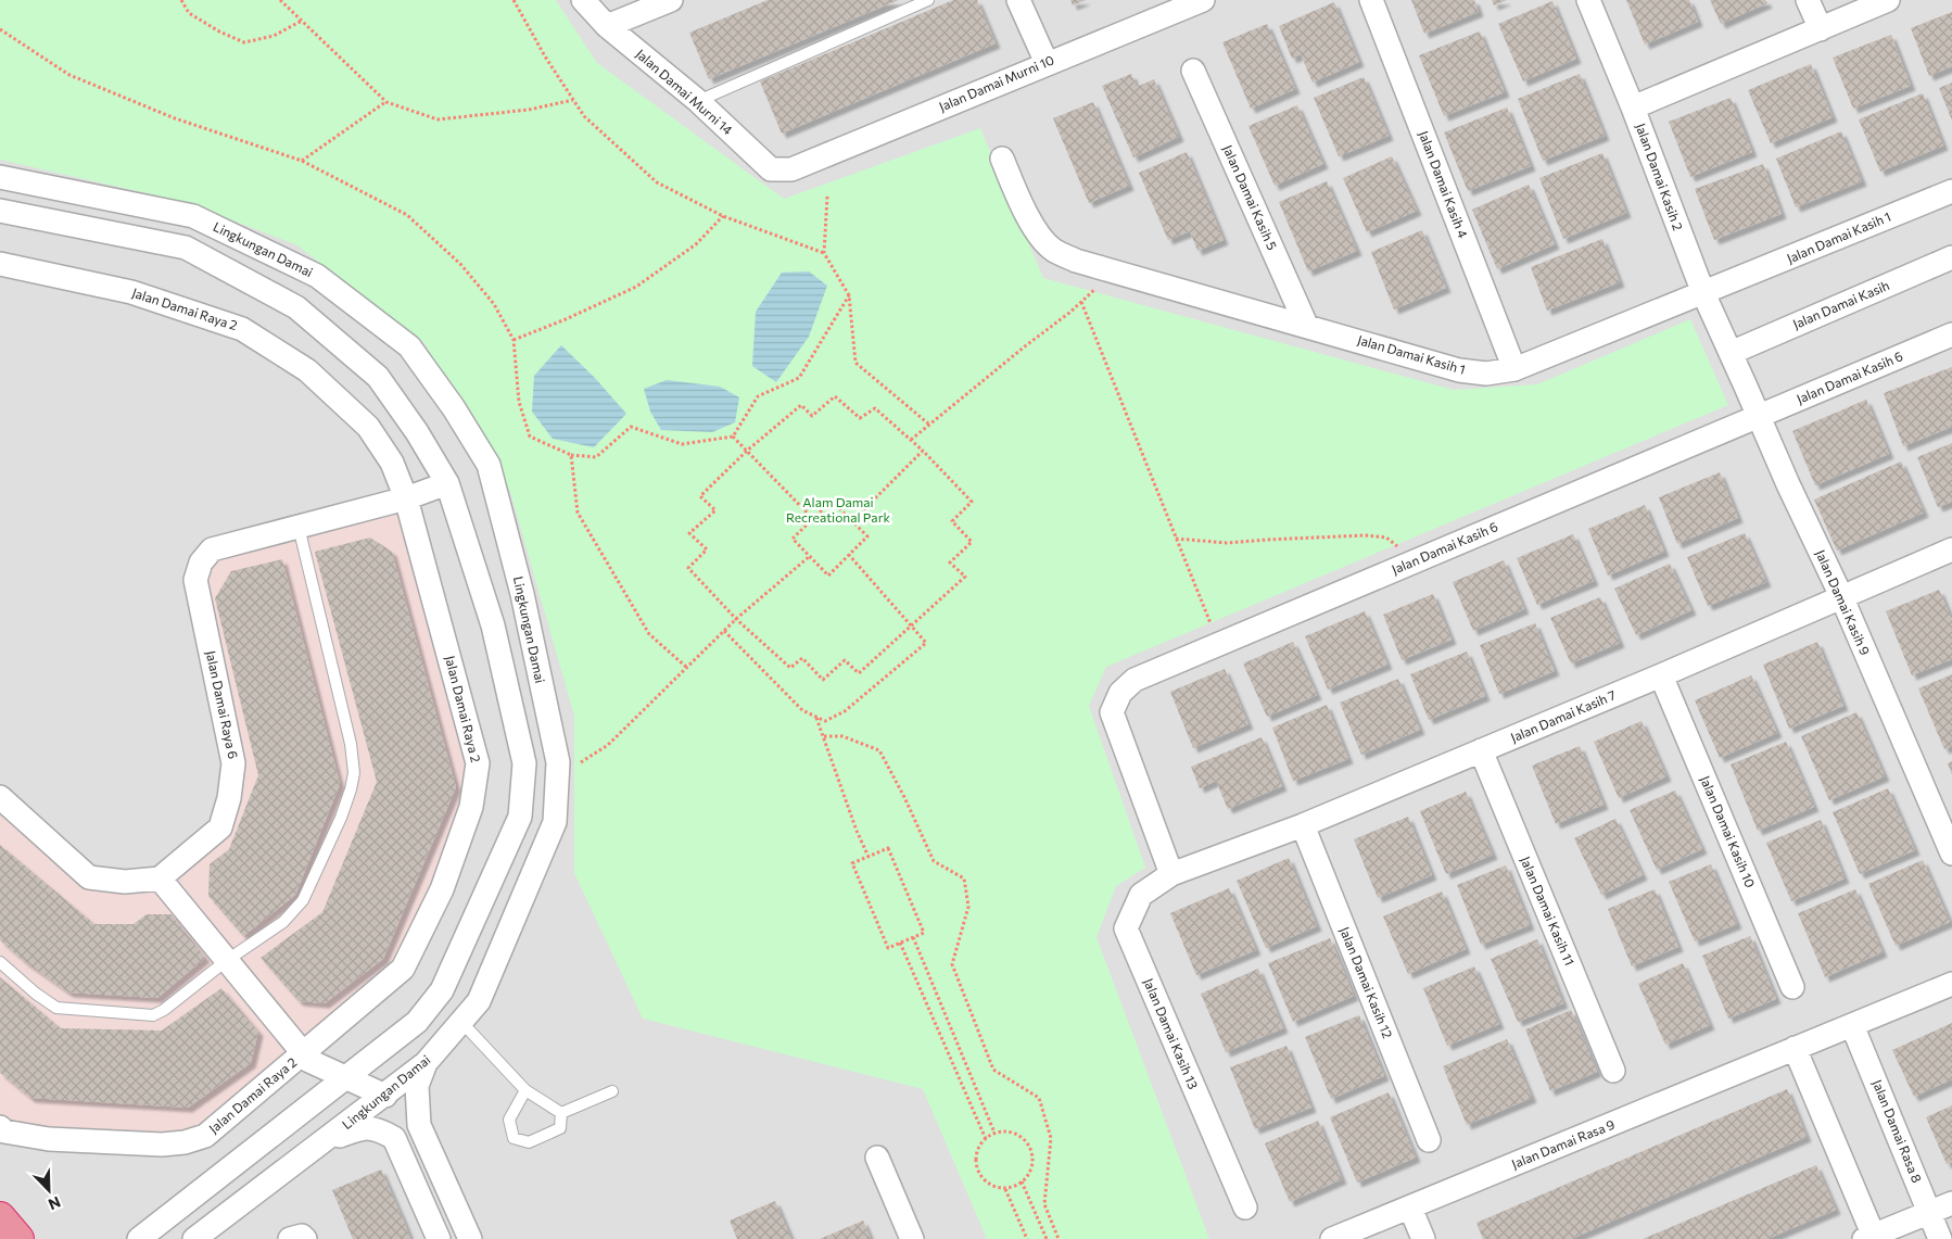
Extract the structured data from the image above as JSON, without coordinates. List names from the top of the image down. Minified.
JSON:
{"streets":{"street":["Jalan Damai Murni 10","Jalan Damai Murni 14","Jalan Damai Kasih 2","Jalan Damai Kasih 4","Jalan Damai Kasih 5","Jalan Damai Kasih 1","Lingkungan Damai","Jalan Damai Kasih","Jalan Damai Raya 2","Jalan Damai Kasih 6","Jalan Damai Kasih 9","Jalan Damai Raya 6","Jalan Damai Kasih 7","Jalan Damai Kasih 10","Jalan Damai Kasih 11","Jalan Damai Kasih 12","Jalan Damai Kasih 13","Jalan Damai Rasa 8","Jalan Damai Rasa 9"]},"crossings":[["Jalan Damai Murni 10","Jalan Damai Murni 14"],["Jalan Damai Kasih 2","Jalan Damai Kasih 1"],["Jalan Damai Kasih 2","Jalan Damai Kasih"],["Jalan Damai Kasih 2","Jalan Damai Kasih 9"],["Jalan Damai Kasih 4","Jalan Damai Kasih 1"],["Jalan Damai Kasih 5","Jalan Damai Kasih 1"],["Jalan Damai Kasih","Jalan Damai Kasih 9"],["Jalan Damai Raya 2","Jalan Damai Raya 6"],["Jalan Damai Kasih 6","Jalan Damai Kasih 9"],["Jalan Damai Kasih 6","Jalan Damai Kasih 7"],["Jalan Damai Kasih 6","Jalan Damai Kasih 13"],["Jalan Damai Kasih 9","Jalan Damai Kasih 7"],["Jalan Damai Kasih 7","Jalan Damai Kasih 10"],["Jalan Damai Kasih 7","Jalan Damai Kasih 11"],["Jalan Damai Kasih 7","Jalan Damai Kasih 12"],["Jalan Damai Kasih 7","Jalan Damai Kasih 13"],["Jalan Damai Rasa 8","Jalan Damai Rasa 9"]],"parks":["Alam Damai Recreational Park"],"north":"bottom right"}
